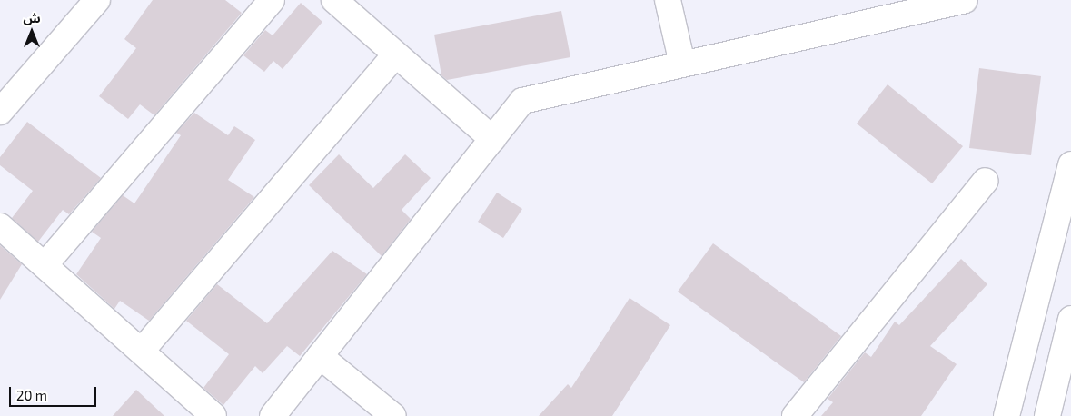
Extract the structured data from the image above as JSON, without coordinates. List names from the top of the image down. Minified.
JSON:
{"scale_bar":"20 m","north":"top"}
